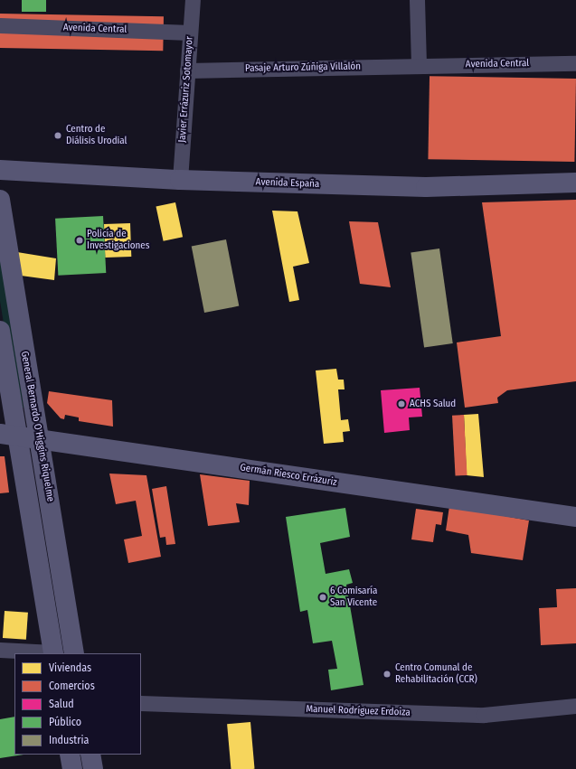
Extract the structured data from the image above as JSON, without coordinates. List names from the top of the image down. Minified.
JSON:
{"streets":{"street":["Avenida Central","Pasaje Arturo Zúñiga Villalón","Javier Errázuriz Sotomayor","Avenida España","General Bernardo O'Higgins Riquelme","Germán Riesco Errázuriz","Manuel Rodríguez Erdoiza"]},"crossings":[["Avenida Central","Pasaje Arturo Zúñiga Villalón"],["Avenida Central","Javier Errázuriz Sotomayor"],["Pasaje Arturo Zúñiga Villalón","Javier Errázuriz Sotomayor"],["Javier Errázuriz Sotomayor","Avenida España"],["General Bernardo O'Higgins Riquelme","Germán Riesco Errázuriz"]],"places":["Centro de Diálisis Urodial","Policía de Investigaciones","ACHS Salud","6 Comisaría San Vicente","Centro Comunal de Rehabilitación (CCR)"],"legend":["Viviendas","Comercios","Salud","Público","Industria"]}
